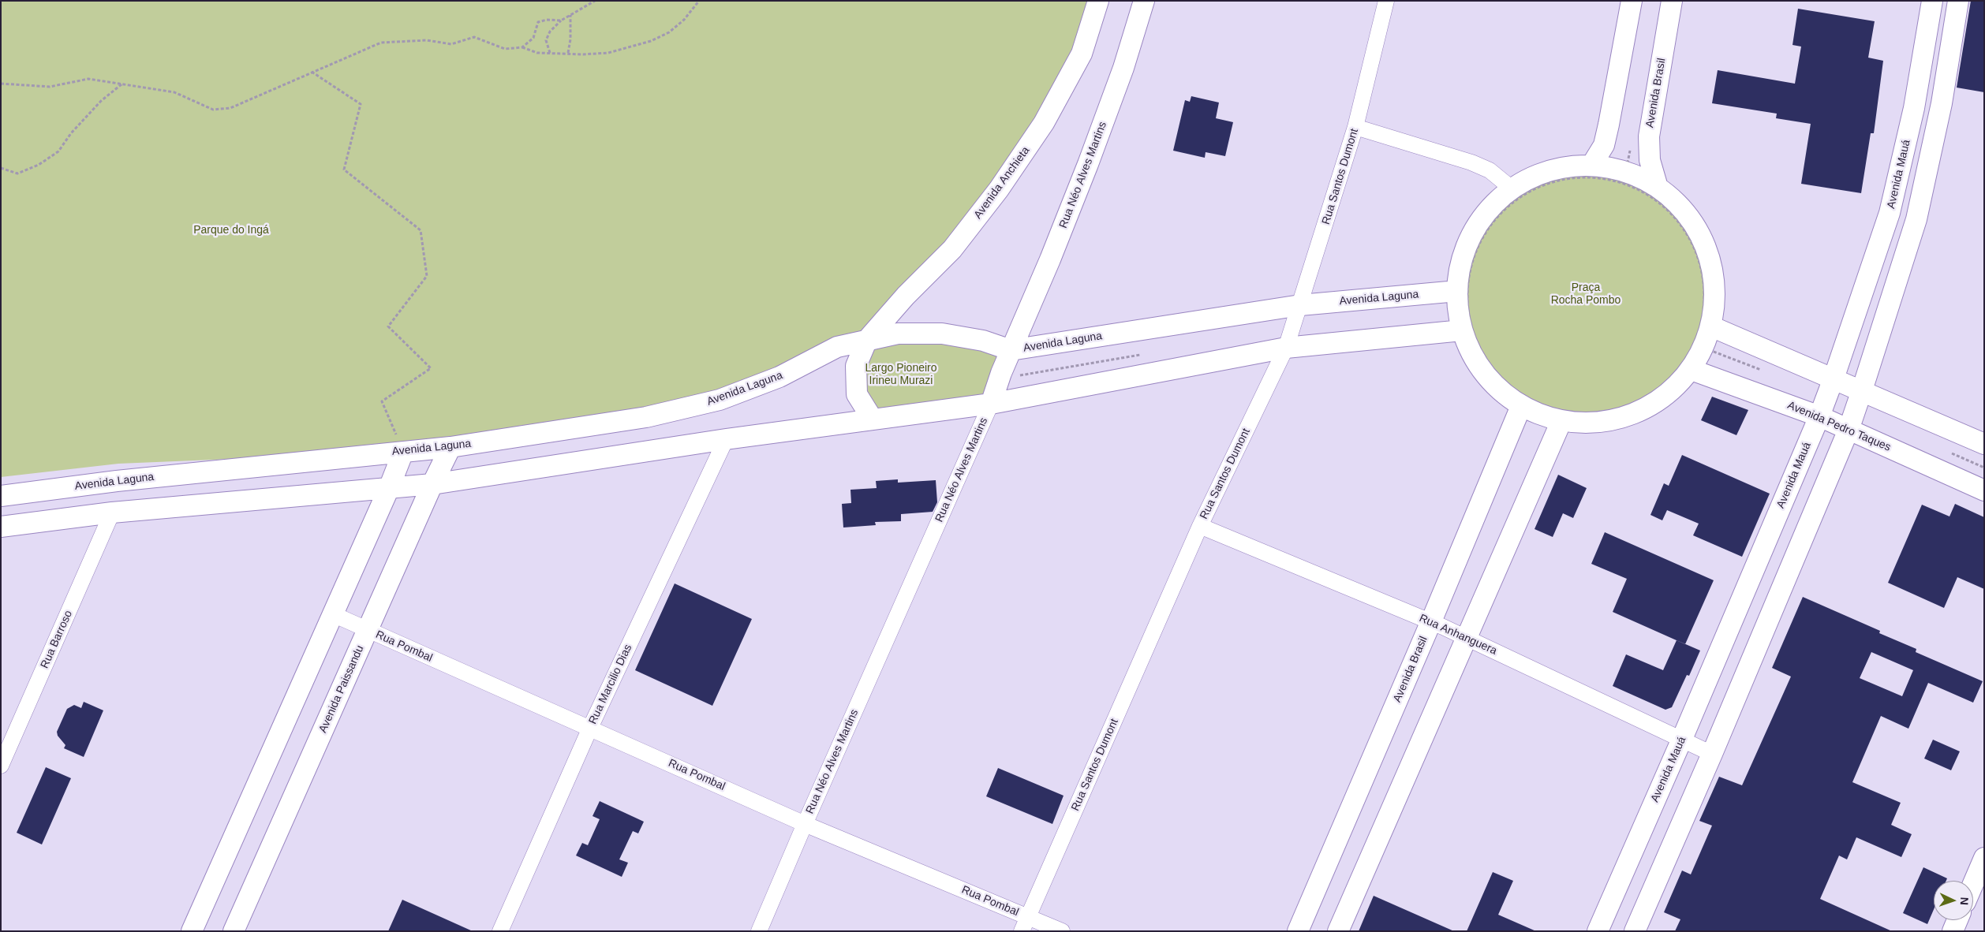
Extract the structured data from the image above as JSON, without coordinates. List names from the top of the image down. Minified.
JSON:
{"streets":{"main road":["Avenida Brasil","Avenida Mauá","Rua Néo Alves Martins","Avenida Anchieta","Avenida Laguna","Avenida Pedro Taques","Avenida Paissandu"],"street":["Rua Santos Dumont","Rua Anhanguera","Rua Barroso","Rua Pombal","Rua Marcilio Dias"]},"crossings":[["Avenida Brasil","Rua Anhanguera"],["Avenida Mauá","Avenida Pedro Taques"],["Avenida Mauá","Rua Anhanguera"],["Rua Néo Alves Martins","Avenida Laguna"],["Rua Néo Alves Martins","Rua Pombal"],["Rua Santos Dumont","Avenida Laguna"],["Rua Santos Dumont","Rua Anhanguera"],["Rua Santos Dumont","Rua Pombal"],["Avenida Anchieta","Avenida Laguna"],["Avenida Laguna","Avenida Paissandu"],["Rua Pombal","Rua Marcilio Dias"],["Rua Pombal","Avenida Paissandu"]],"parks":["Parque do Ingá","Praça Rocha Pombo","Largo Pioneiro Irineu Murazi"],"north":"right"}
